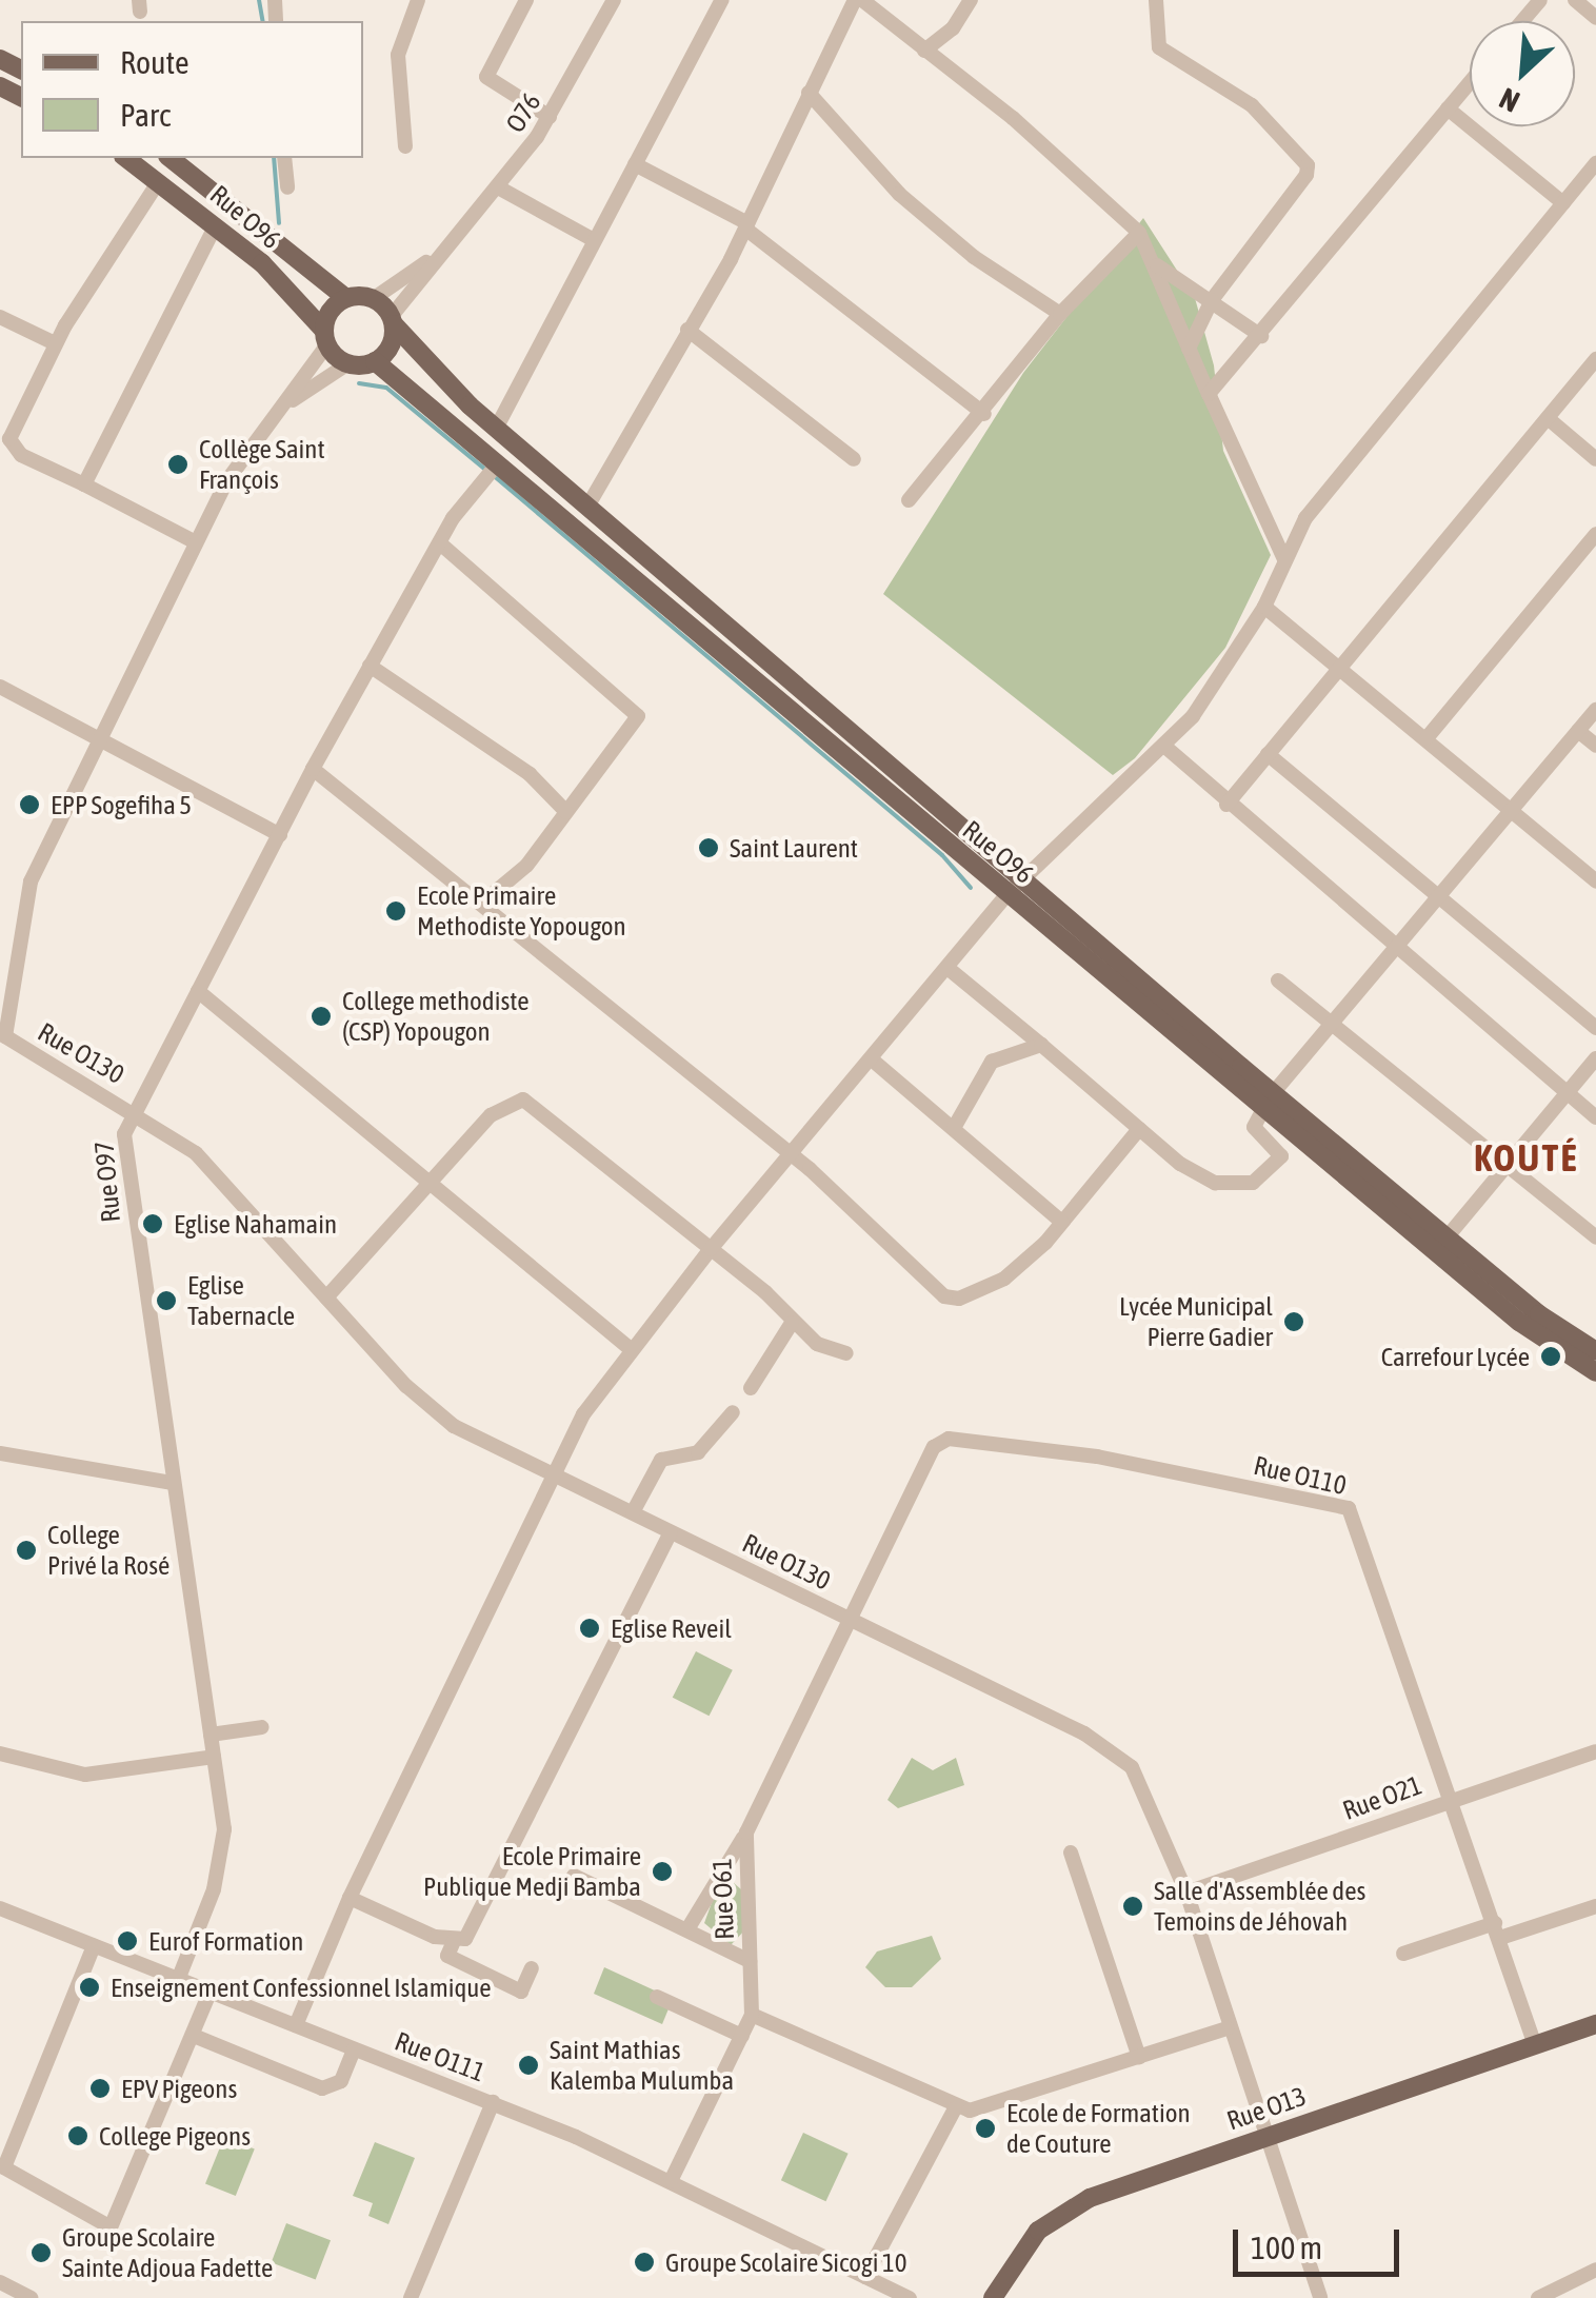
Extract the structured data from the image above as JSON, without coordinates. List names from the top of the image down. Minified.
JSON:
{"streets":{"main road":["Rue O96","Rue O13"],"street":["O76","Rue O130","Rue O97","Rue O110","Rue O21","Rue O61","Rue O111"]},"crossings":[["Rue O96","Rue O97"],["Rue O130","Rue O97"],["Rue O130","Rue O110"],["Rue O130","Rue O21"],["Rue O130","Rue O61"],["Rue O130","Rue O13"],["Rue O97","Rue O111"],["Rue O110","Rue O21"],["Rue O110","Rue O61"],["Rue O110","Rue O13"],["Rue O61","Rue O111"]],"districts":["KOUTÉ"],"places":["Collège Saint François","EPP Sogefiha 5","Saint Laurent","Ecole Primaire Methodiste Yopougon","College methodiste (CSP) Yopougon","Eglise Nahamain","Eglise Tabernacle","Lycée Municipal Pierre Gadier","Carrefour Lycée","College Privé la Rosé","Eglise Reveil","Ecole Primaire Publique Medji Bamba","Salle d'Assemblée des Temoins de Jéhovah","Eurof Formation","Enseignement Confessionnel Islamique","Saint Mathias Kalemba Mulumba","EPV Pigeons","Ecole de Formation de Couture","College Pigeons","Groupe Scolaire Sainte Adjoua Fadette","Groupe Scolaire Sicogi 10"],"legend":["Route","Parc"],"scale_bar":"100 m","north":"bottom left"}
